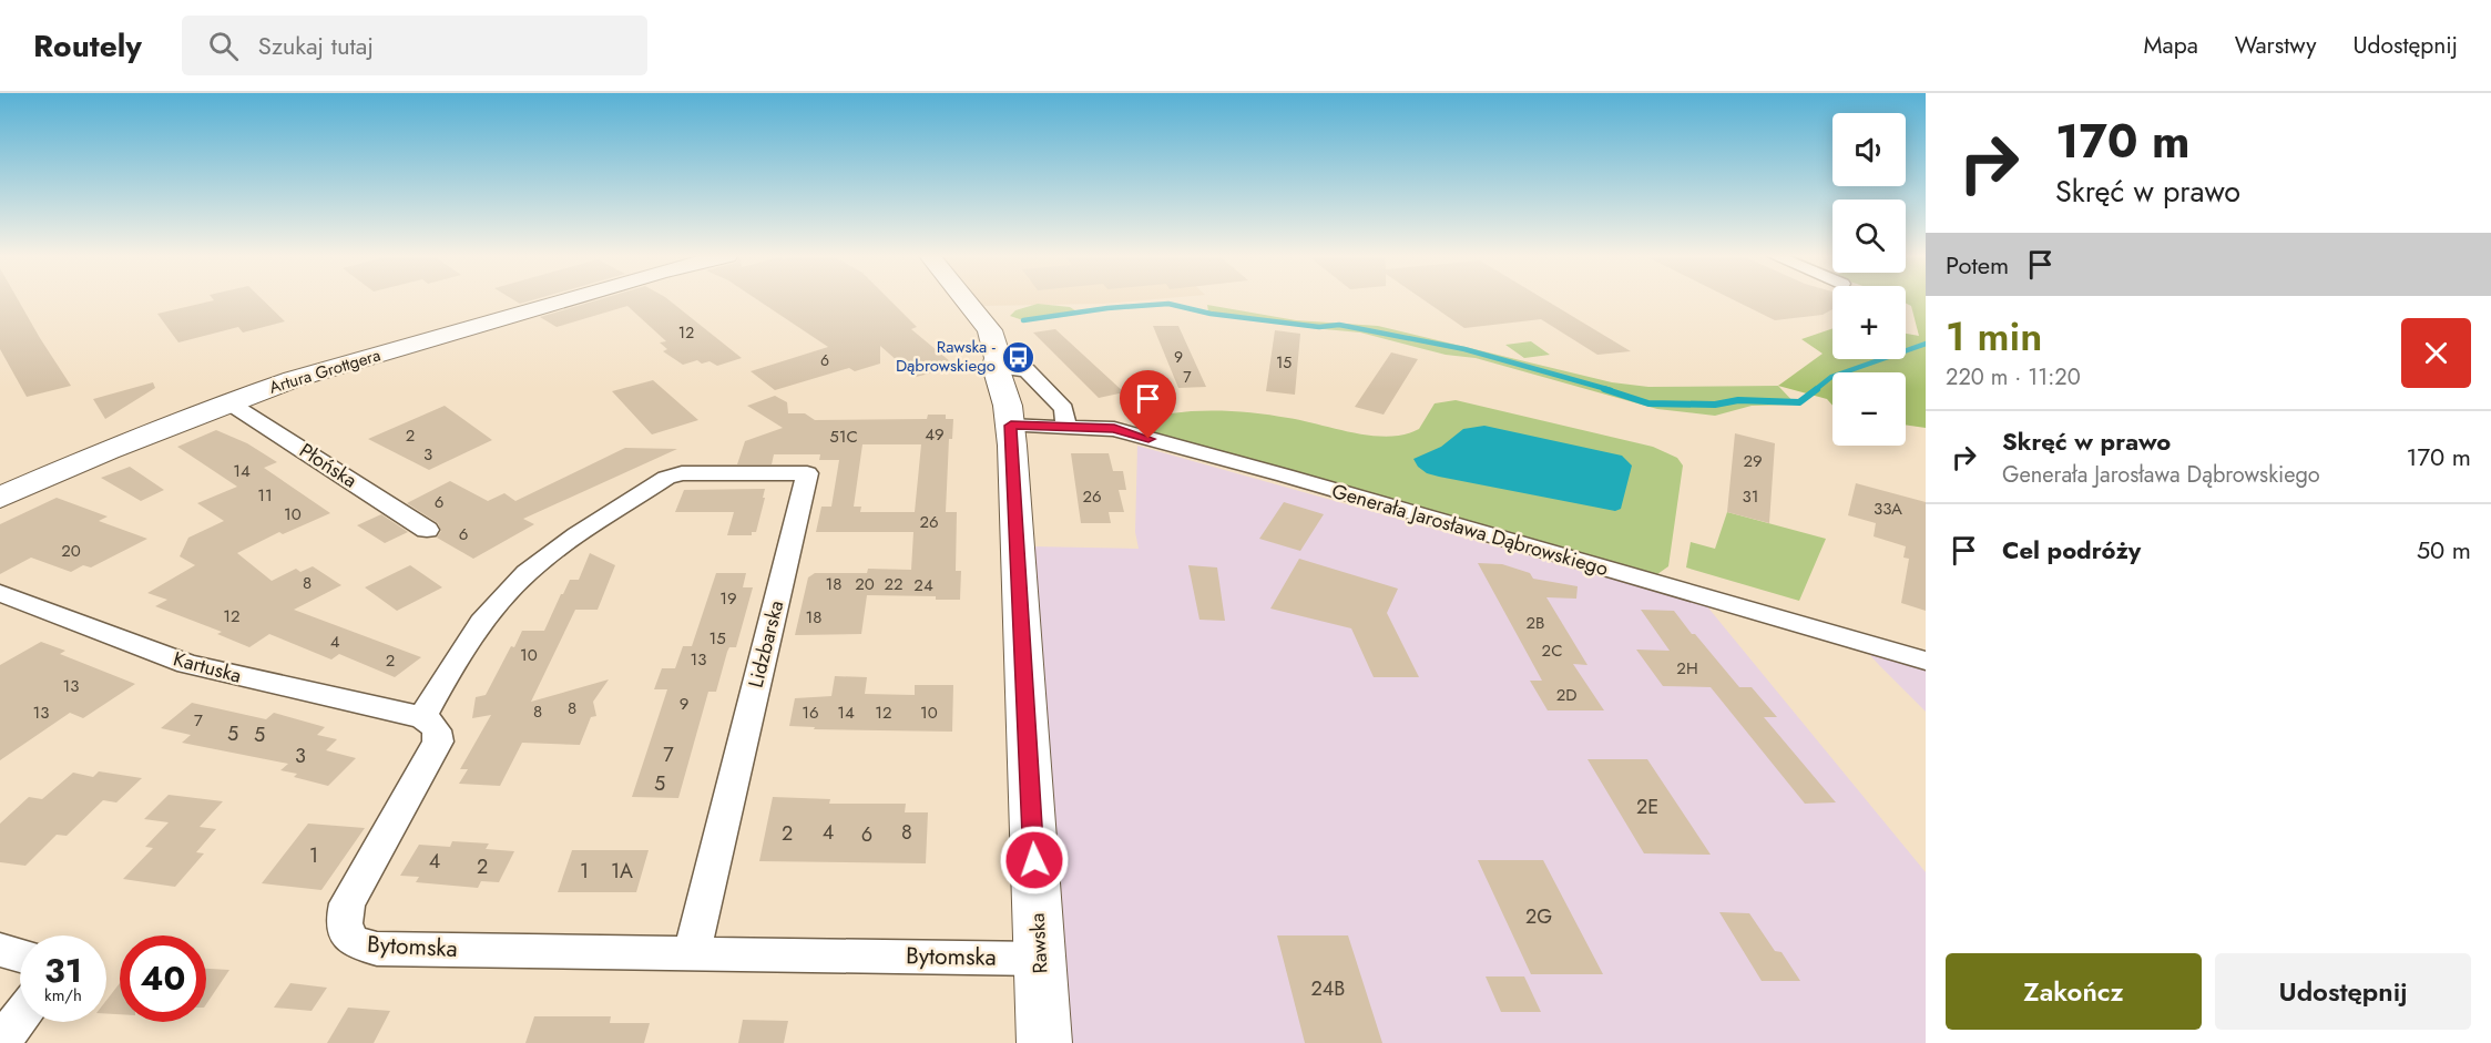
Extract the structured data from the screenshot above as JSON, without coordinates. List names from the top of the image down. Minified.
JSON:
{"streets":{"street":["Artura Grottgera","Płońska","Generała Jarosława Dąbrowskiego","Lidzbarska","Kartuska","Rawska","Bytomska"]},"crossings":[["Artura Grottgera","Płońska"],["Generała Jarosława Dąbrowskiego","Rawska"],["Lidzbarska","Kartuska"],["Lidzbarska","Bytomska"],["Kartuska","Bytomska"],["Rawska","Bytomska"]],"places":{"bus stop":["Rawska - Dąbrowskiego"]},"house_numbers":["12","9","6","15","7","49","2","51C","3","29","14","11","26","31","6","33A","10","26","6","20","8","18","20","22","24","19","12","18","2B","15","4","2C","10","13","2","2H","13","2D","9","8","8","13","16","14","12","10","7","5","5","7","3","5","2E","4","8","2","6","1","4","2","1","1A","2G","24B"],"page":{"header":"Routely","search":"Szukaj tutaj","nav":["Mapa","Warstwy","Udostępnij"],"turn":["170 m","Skręć w prawo"],"map_buttons":["+","−"],"then":"Potem","heading":["1 min","220 m · 11:20"],"list":[{"name":"Skręć w prawo","note":"Generała Jarosława Dąbrowskiego","value":"170 m"},{"name":"Cel podróży","value":"50 m"}],"speed":"31 km/h","limit":"40","buttons":["Zakończ","Udostępnij"]}}
